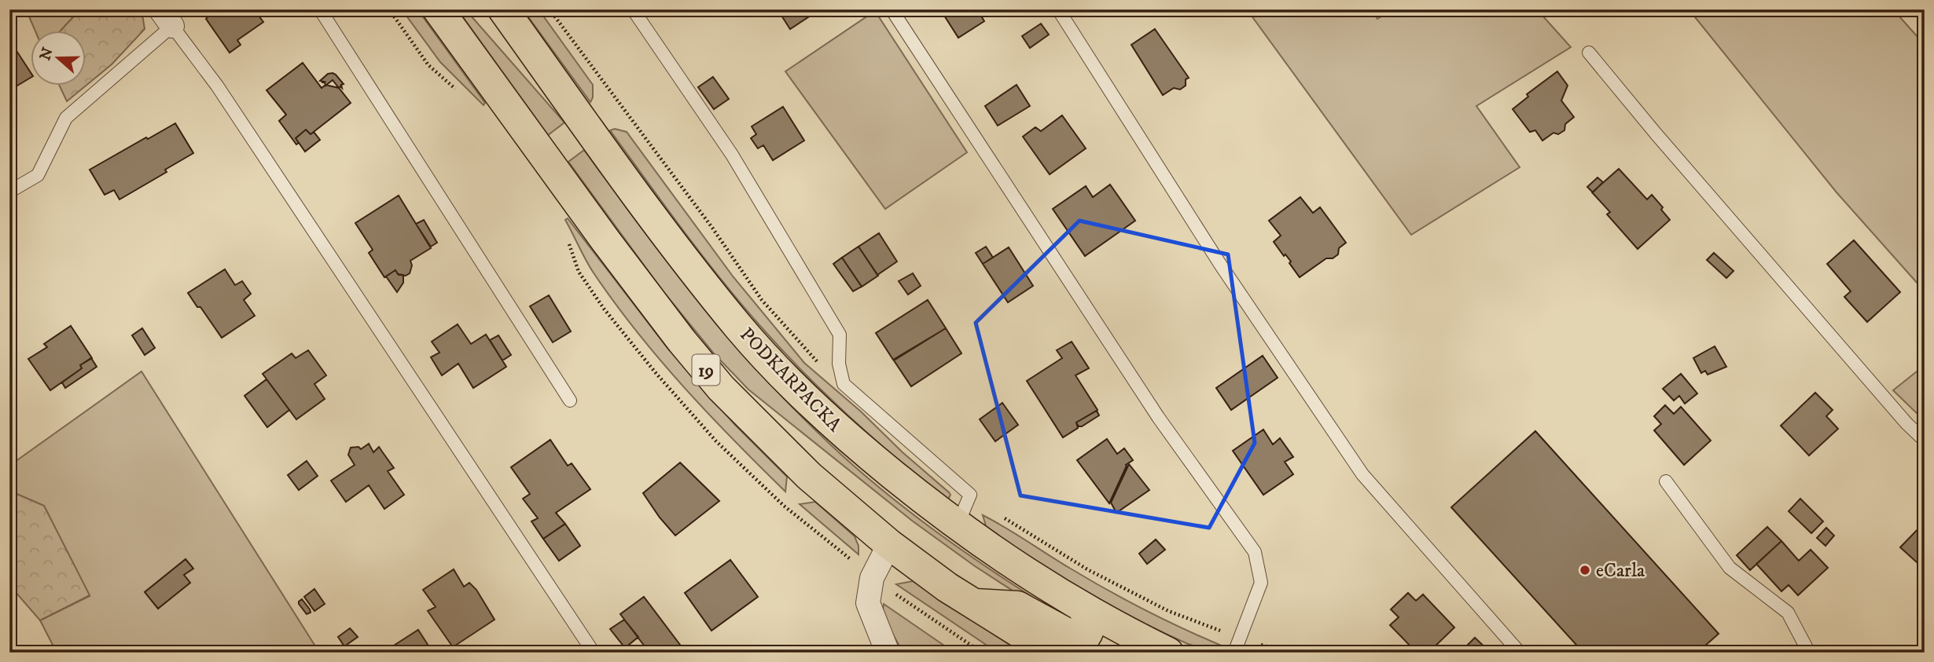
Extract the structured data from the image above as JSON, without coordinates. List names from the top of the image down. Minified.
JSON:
{"streets":{"highway":["19","PODKARPACKA"]},"places":["eCarla"],"north":"left"}
